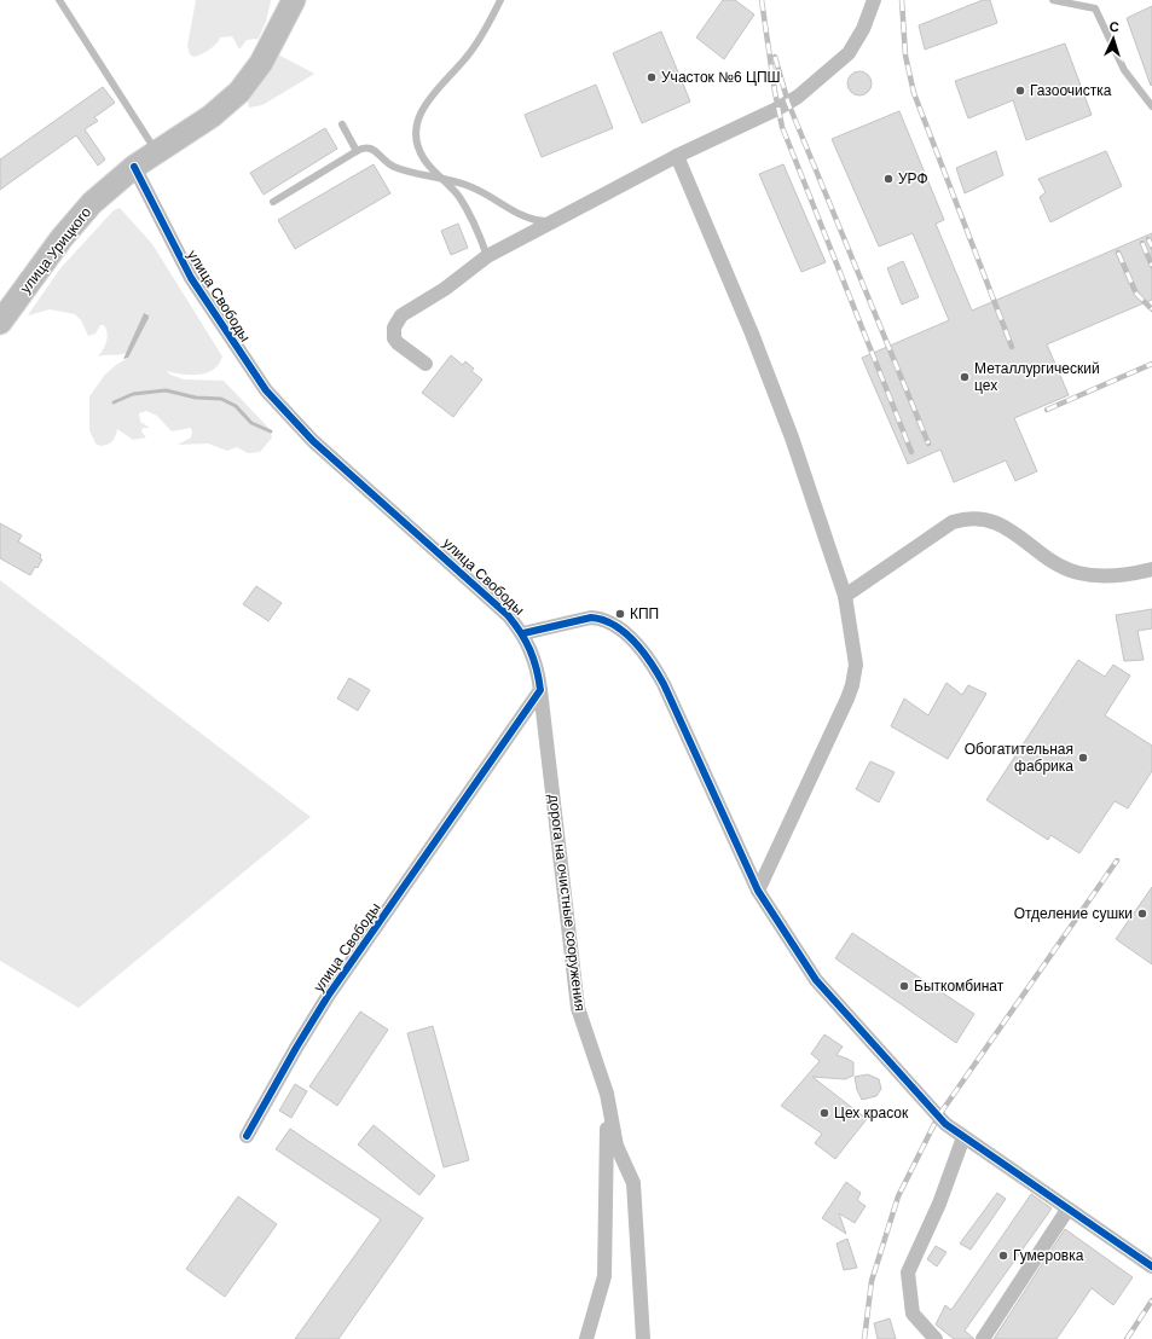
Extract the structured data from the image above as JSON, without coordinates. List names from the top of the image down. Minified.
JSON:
{"streets":{"main road":["улица Урицкого"],"street":["улица Свободы","дорога на очистные сооружения"]},"crossings":[["улица Урицкого","улица Свободы"],["улица Свободы","дорога на очистные сооружения"]],"places":["Участок №6 ЦПШ","Газоочистка","УРФ","Металлургический цех","КПП","Обогатительная фабрика","Отделение сушки","Быткомбинат","Цех красок","Гумеровка"],"north":"top"}
